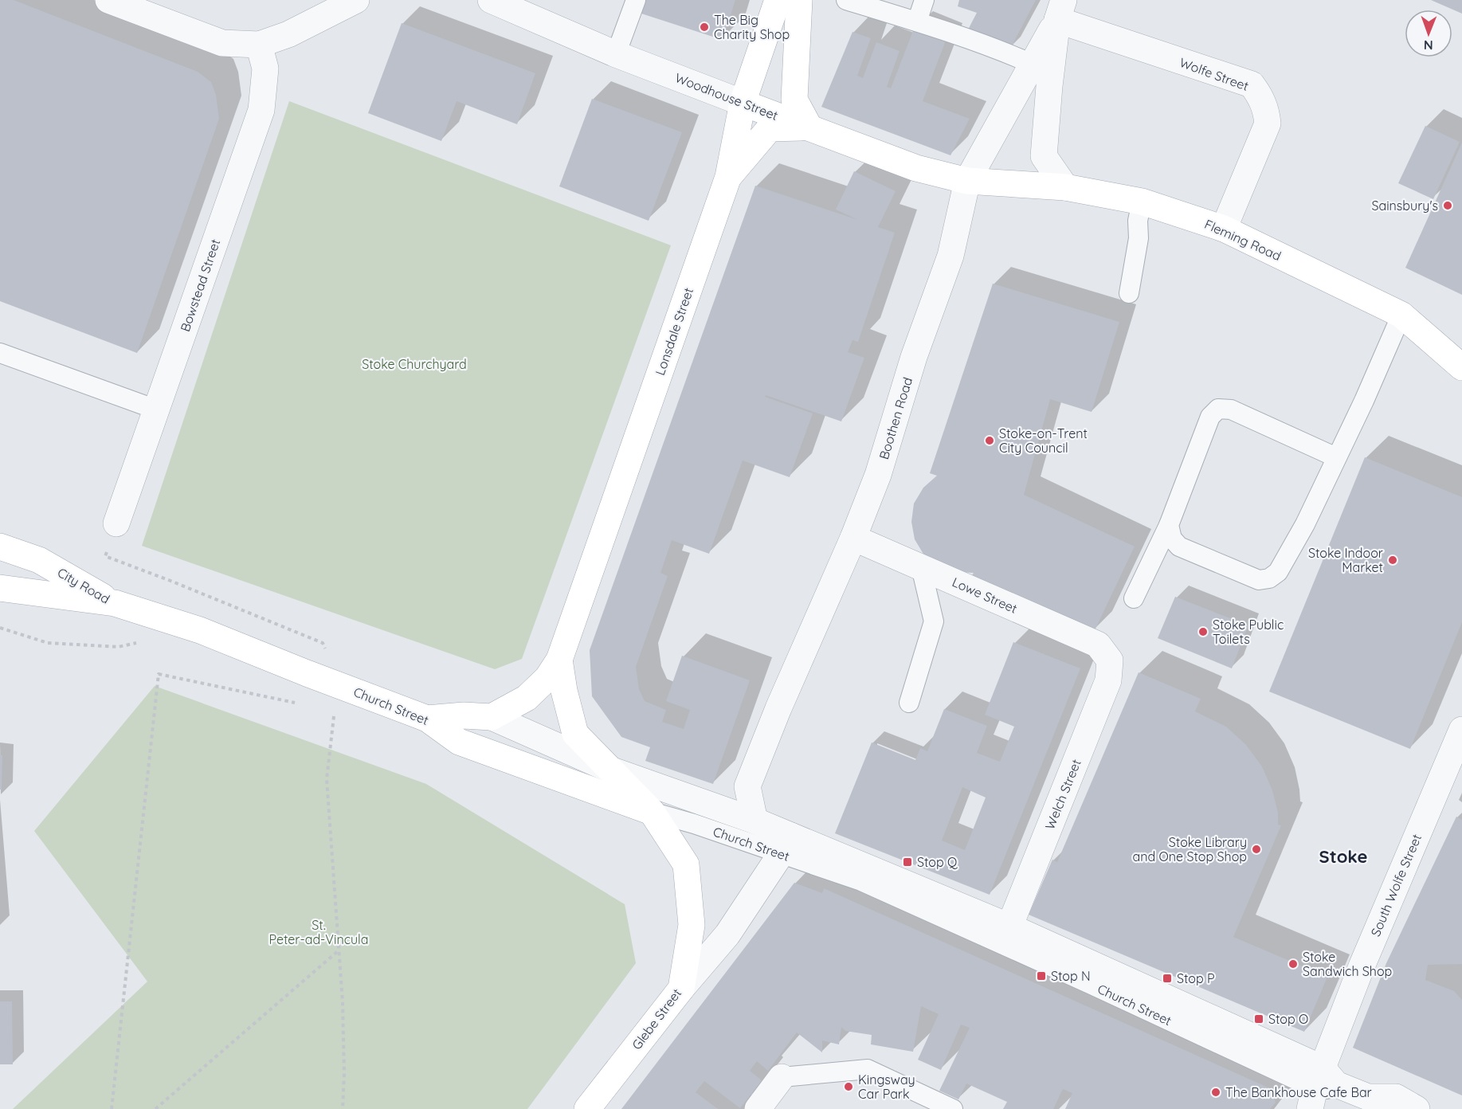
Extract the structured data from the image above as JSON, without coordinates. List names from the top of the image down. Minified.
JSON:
{"streets":{"main road":["Woodhouse Street","Fleming Road","Lonsdale Street","City Road","Church Street","Glebe Street"],"street":["Wolfe Street","Bowstead Street","Boothen Road","Lowe Street","Welch Street","South Wolfe Street"]},"crossings":[["Wolfe Street","Fleming Road"],["Wolfe Street","Boothen Road"],["Woodhouse Street","Fleming Road"],["Woodhouse Street","Lonsdale Street"],["Woodhouse Street","Boothen Road"],["Fleming Road","Boothen Road"],["Lonsdale Street","Church Street"],["Lonsdale Street","Glebe Street"],["Boothen Road","Lowe Street"],["Boothen Road","Church Street"],["City Road","Church Street"],["Lowe Street","Welch Street"],["Church Street","Welch Street"],["Church Street","South Wolfe Street"],["Church Street","Glebe Street"]],"districts":["Stoke"],"parks":["Stoke Churchyard","St. Peter-ad-Vincula"],"places":{"other":["The Big Charity Shop","Sainsbury's","Stoke-on-Trent City Council","Stoke Indoor Market","Stoke Public Toilets","Stoke Library and One Stop Shop","Stoke Sandwich Shop","Kingsway Car Park","The Bankhouse Cafe Bar"],"transit":["Stop Q","Stop N","Stop P","Stop O"]},"north":"bottom"}
